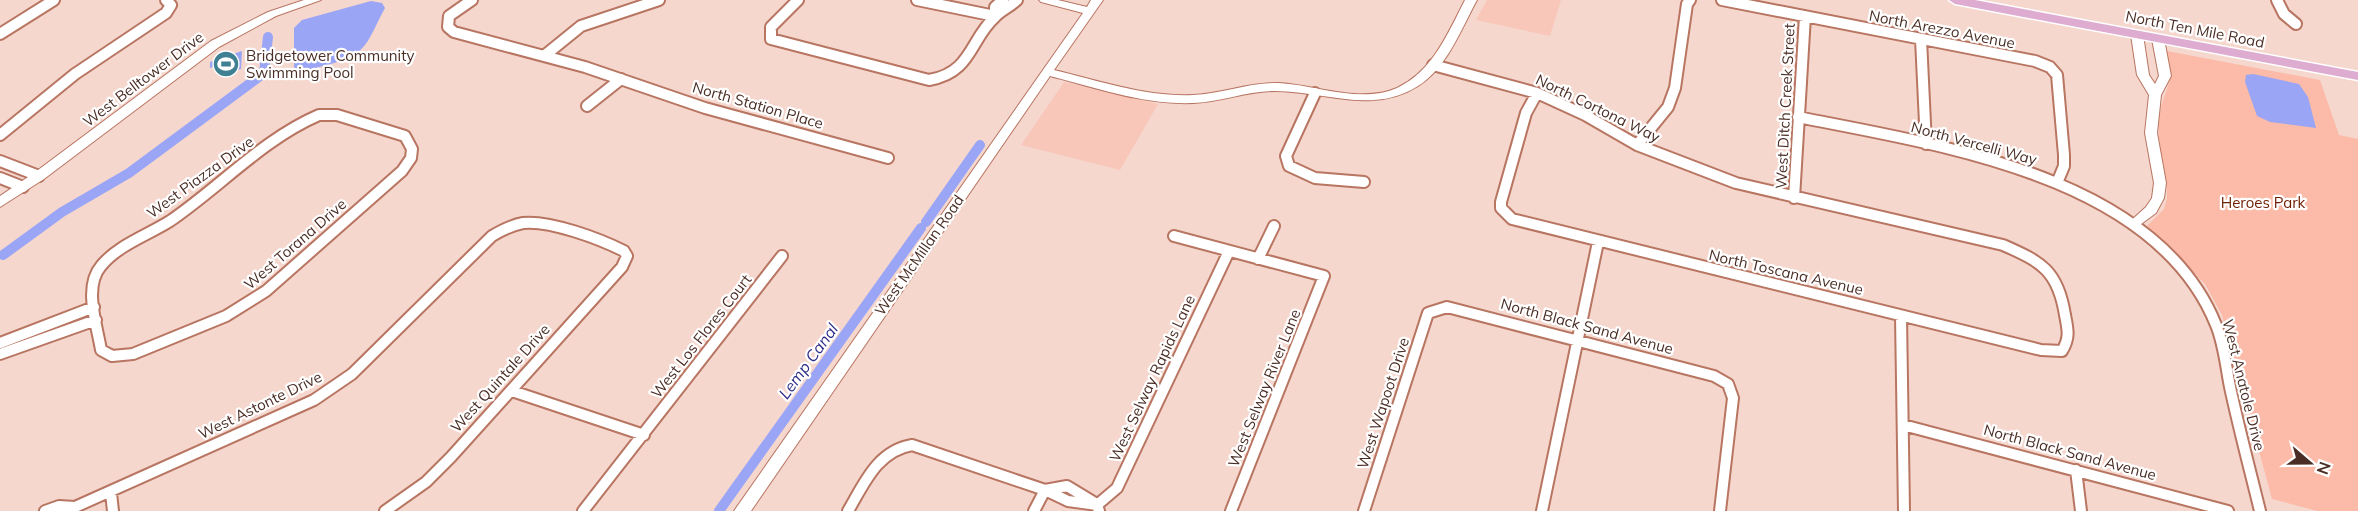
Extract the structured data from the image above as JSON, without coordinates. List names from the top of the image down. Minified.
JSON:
{"streets":{"main road":["North Ten Mile Road"],"street":["North Arezzo Avenue","West Belltower Drive","North Station Place","West Ditch Creek Street","North Cortona Way","North Vercelli Way","West Piazza Drive","West Torana Drive","West McMillan Road","North Toscana Avenue","North Black Sand Avenue","West Los Flores Court","West Quintale Drive","West Selway Rapids Lane","West Anatole Drive","West Selway River Lane","West Wapoot Drive","West Astonte Drive"]},"crossings":[["North Arezzo Avenue","West Ditch Creek Street"],["North Arezzo Avenue","North Vercelli Way"],["West Ditch Creek Street","North Cortona Way"],["West Ditch Creek Street","North Vercelli Way"],["North Cortona Way","North Toscana Avenue"],["North Vercelli Way","West Anatole Drive"],["West Piazza Drive","West Torana Drive"],["North Black Sand Avenue","West Wapoot Drive"],["West Quintale Drive","West Astonte Drive"]],"water":["Lemp Canal"],"parks":["Heroes Park"],"places":{"sports":["Bridgetower Community Swimming Pool"]},"north":"right"}
